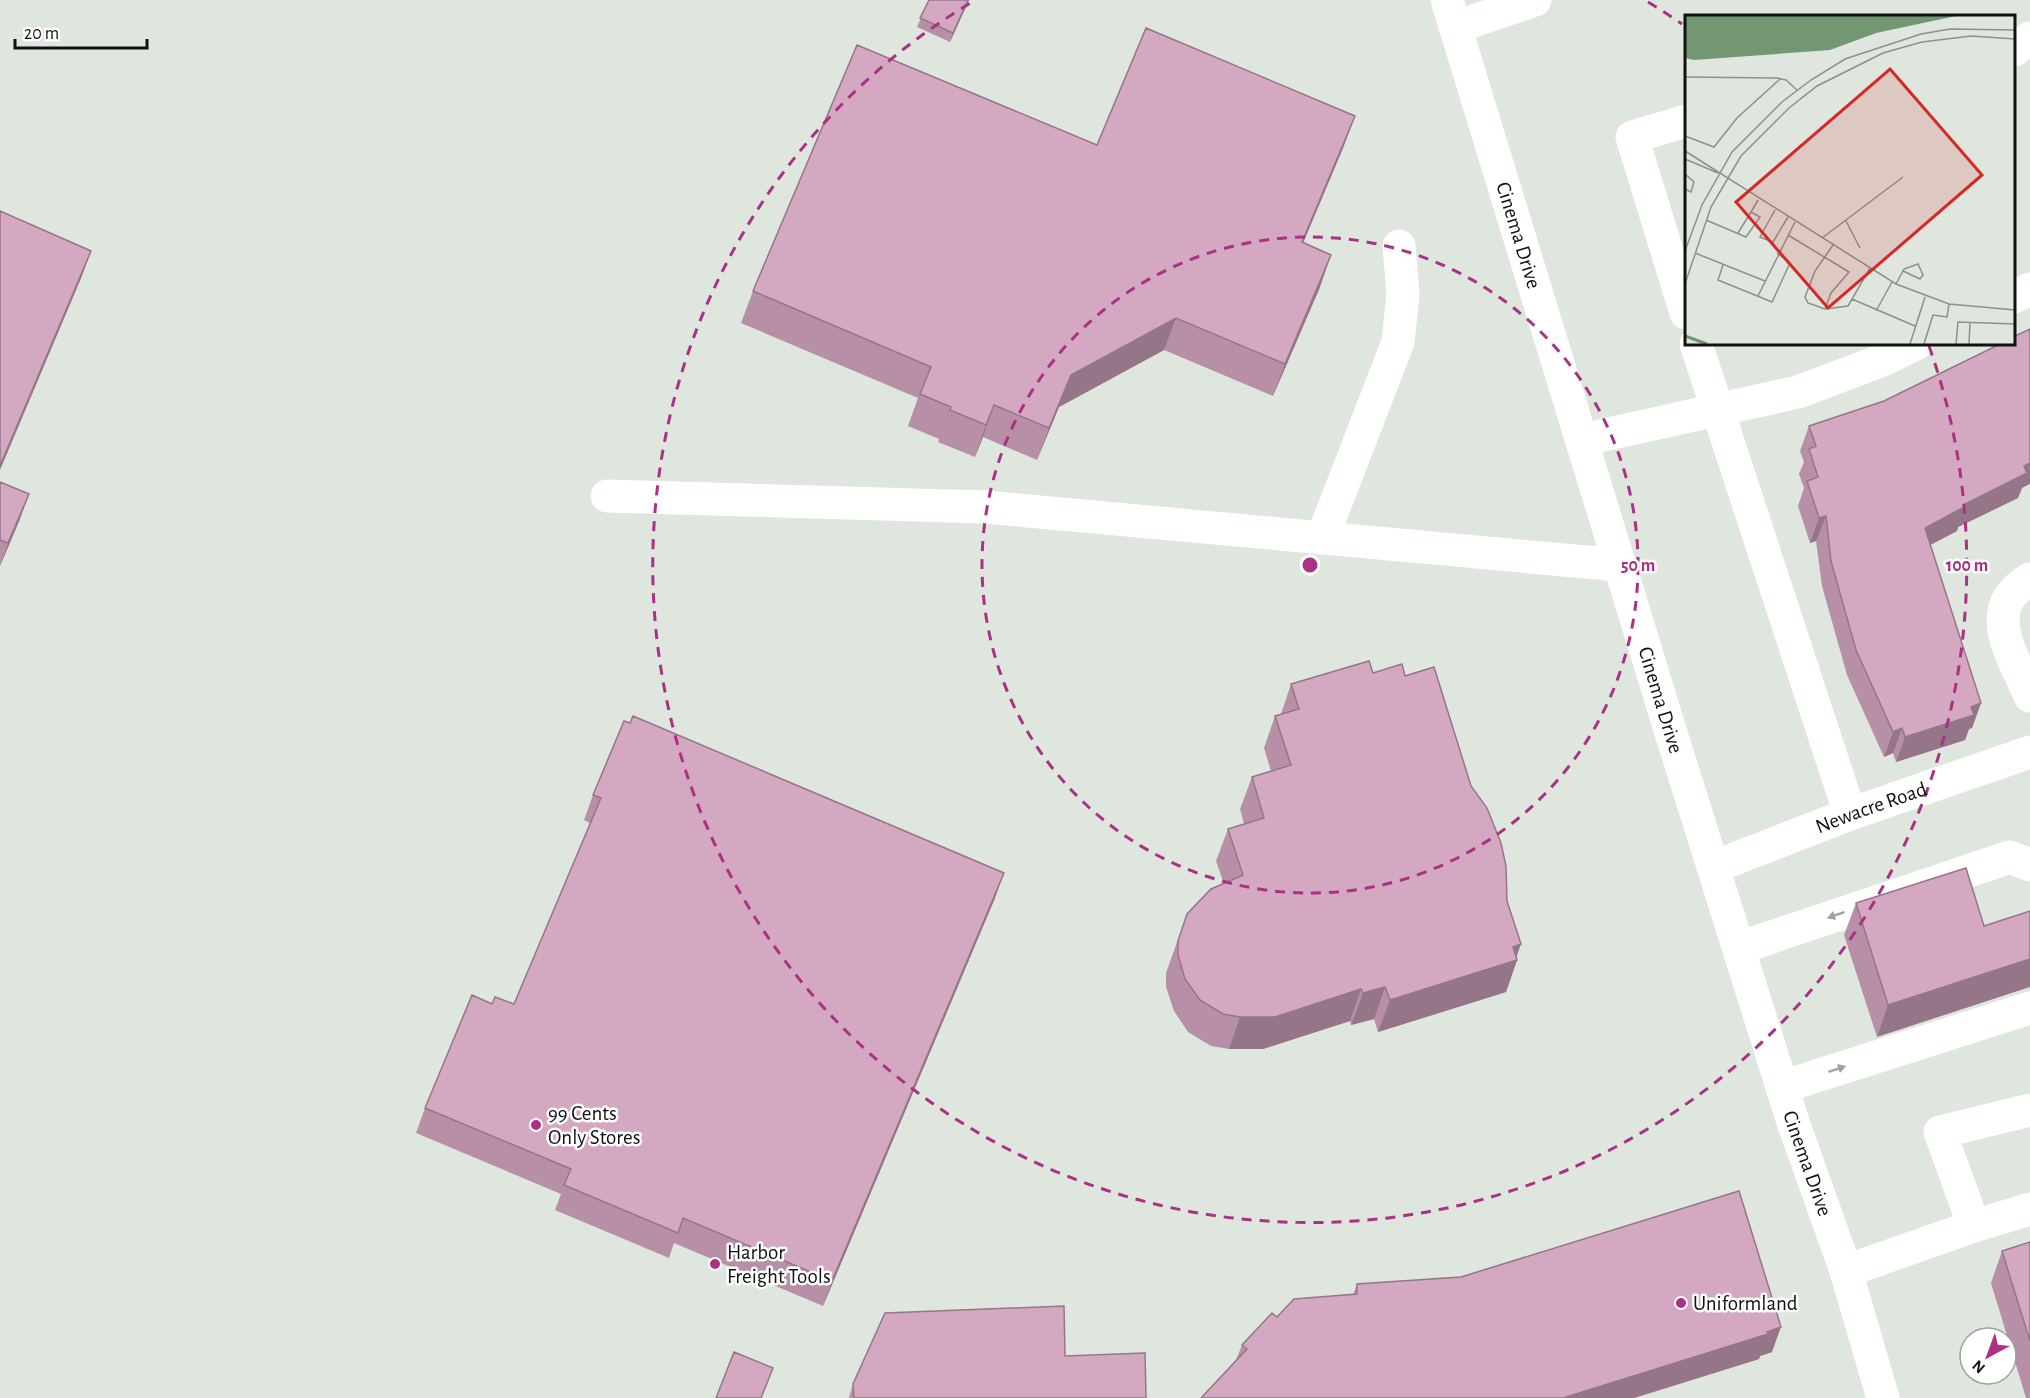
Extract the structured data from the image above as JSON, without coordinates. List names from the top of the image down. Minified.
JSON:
{"streets":{"street":["Cinema Drive","Newacre Road"]},"crossings":[["Cinema Drive","Newacre Road"]],"places":["99 Cents Only Stores","Harbor Freight Tools","Uniformland"],"scale_bar":"20 m","north":"bottom left","rings":["50 m","100 m"]}
